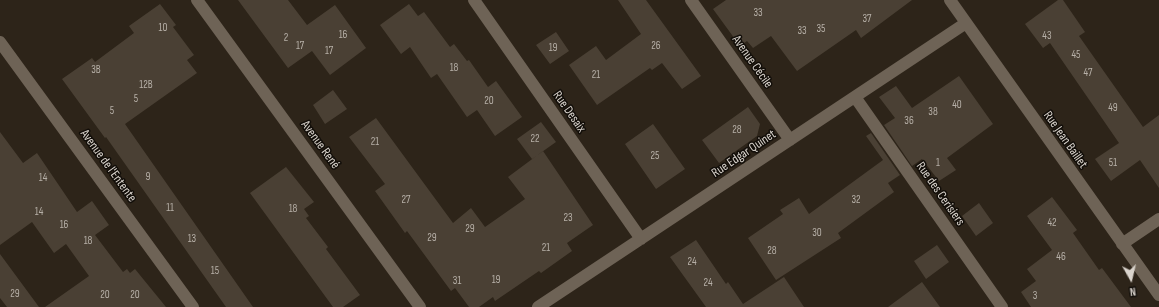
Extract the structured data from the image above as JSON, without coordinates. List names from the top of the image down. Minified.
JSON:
{"streets":{"street":["Avenue Cécile","Rue Desaix","Rue Jean Baillet","Avenue René","Rue Edgar Quinet","Avenue de l'Entente","Rue des Cerisiers"]},"crossings":[["Avenue Cécile","Rue Edgar Quinet"],["Rue Desaix","Rue Edgar Quinet"],["Rue Jean Baillet","Rue Edgar Quinet"],["Rue Edgar Quinet","Rue des Cerisiers"]],"house_numbers":["33","37","10","35","33","16","43","2","17","26","19","17","45","18","3B","47","21","12B","5","20","40","49","5","38","36","28","22","21","25","1","51","9","14","27","32","11","18","14","23","42","16","29","30","29","13","18","21","28","46","24","15","19","31","24","29","20","20","3"],"north":"bottom"}
